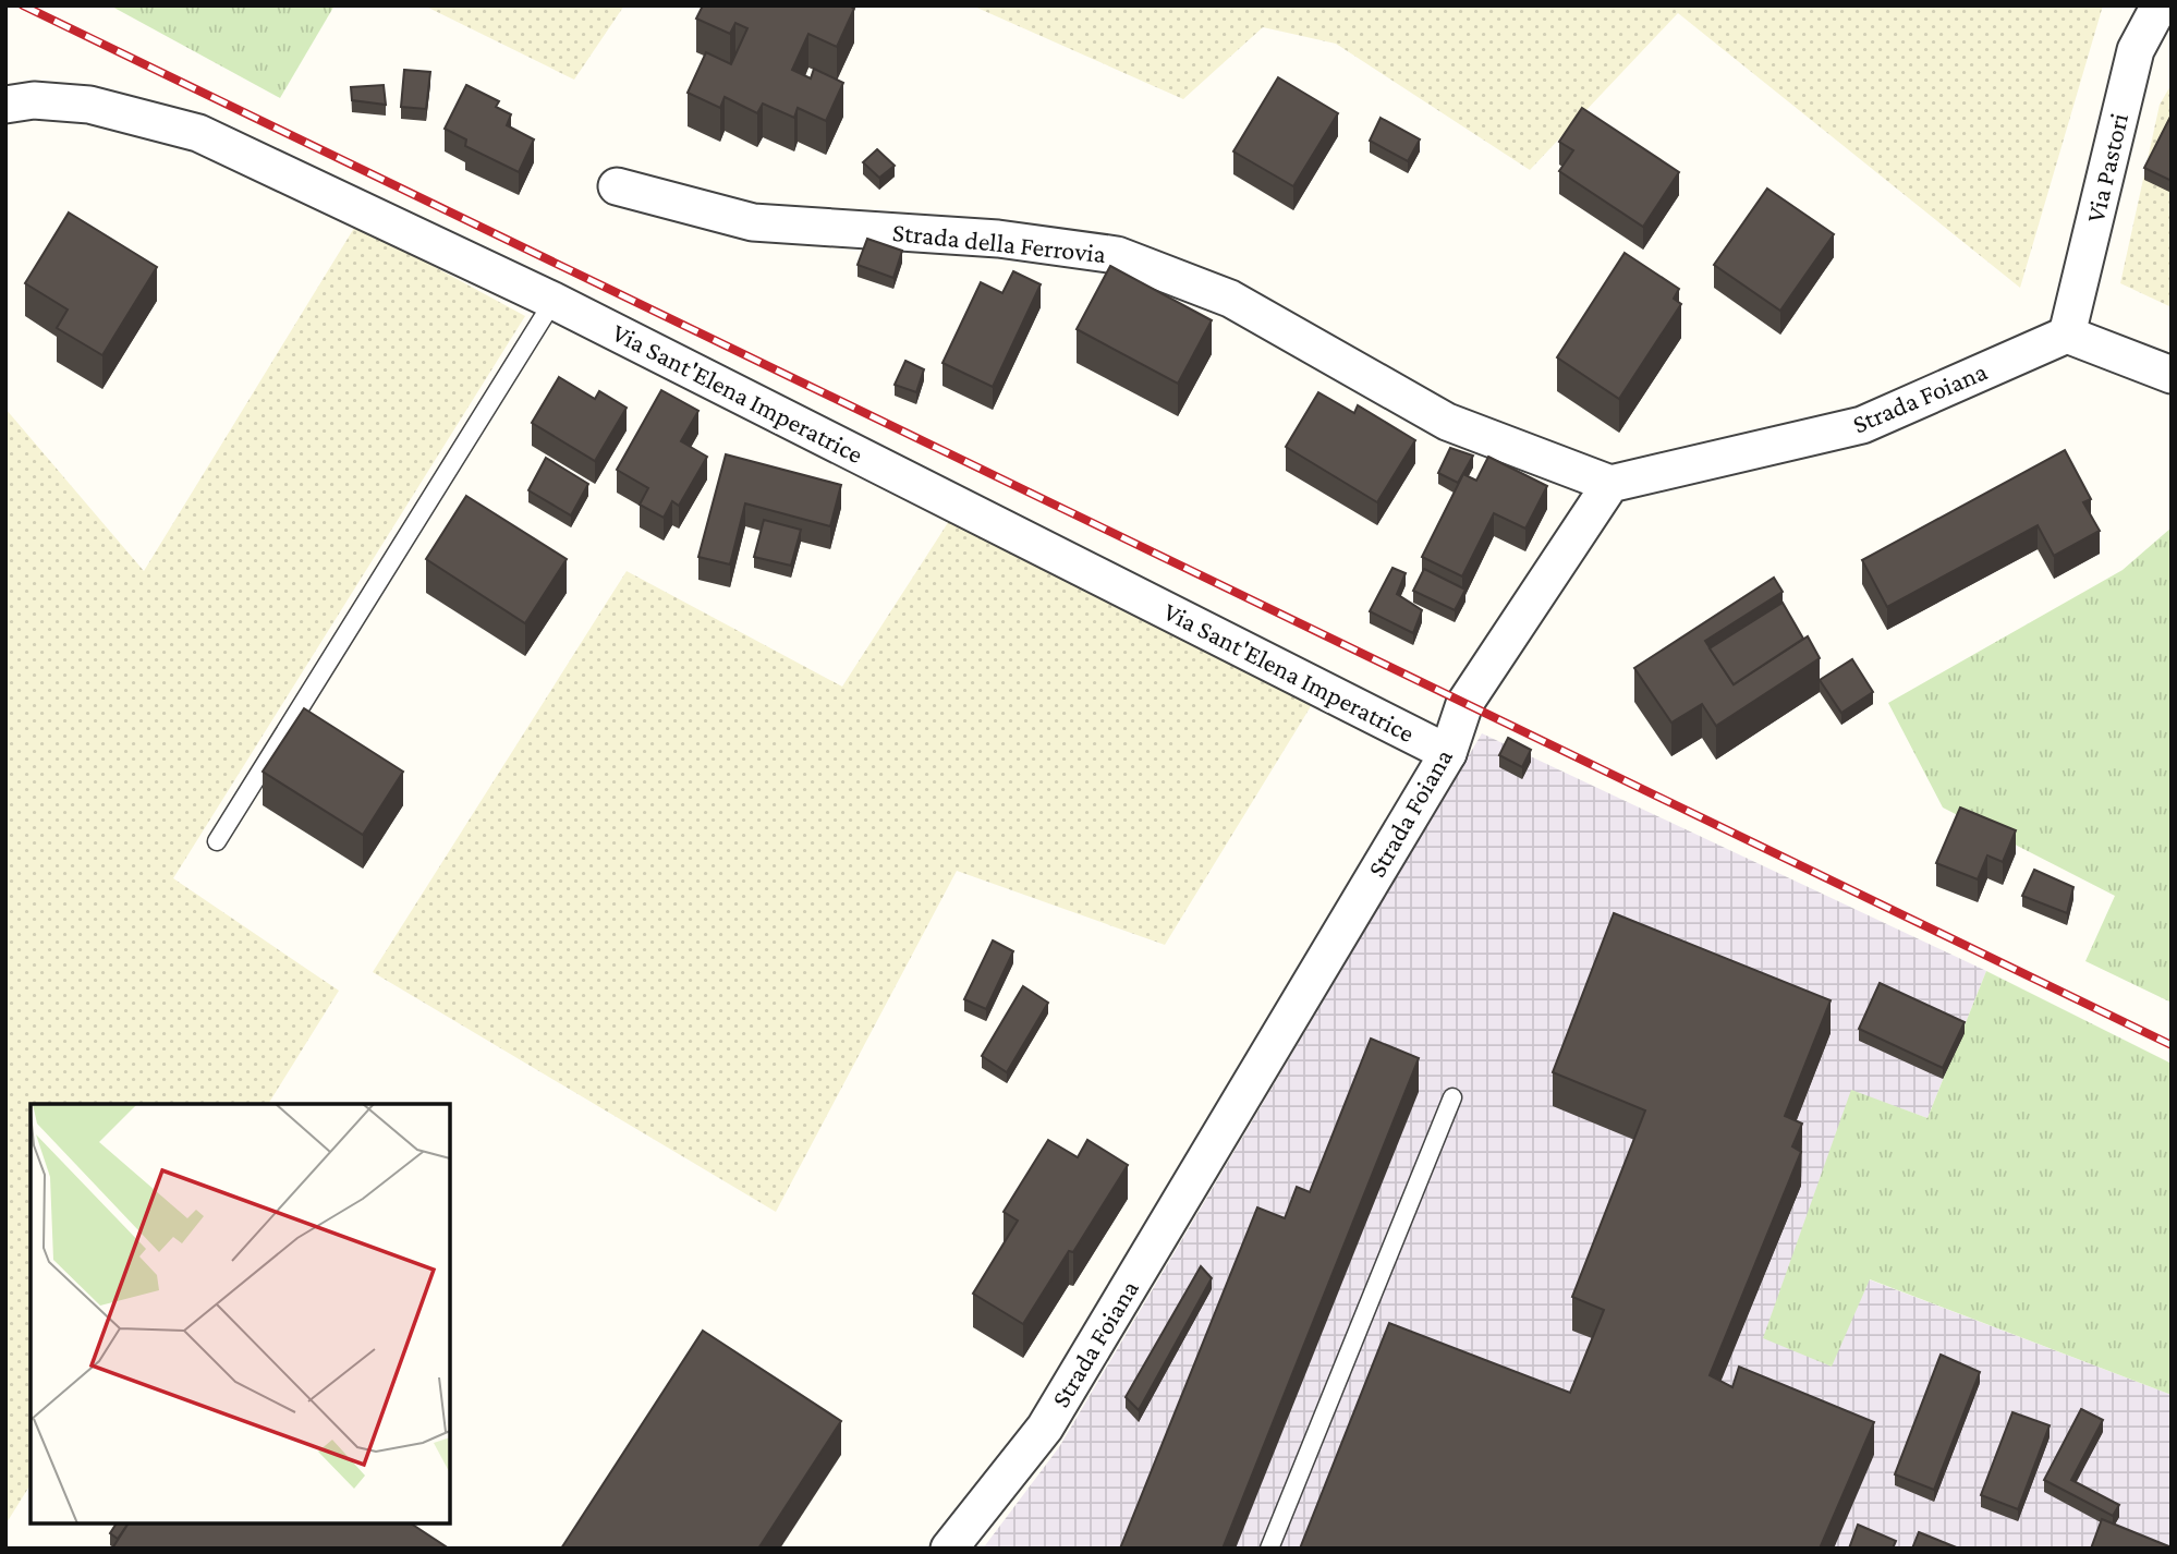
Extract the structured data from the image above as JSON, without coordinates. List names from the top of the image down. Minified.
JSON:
{"streets":{"street":["Via Pastori","Strada della Ferrovia","Via Sant'Elena Imperatrice","Strada Foiana"]},"crossings":[["Via Pastori","Strada Foiana"],["Strada della Ferrovia","Strada Foiana"],["Via Sant'Elena Imperatrice","Strada Foiana"]]}
